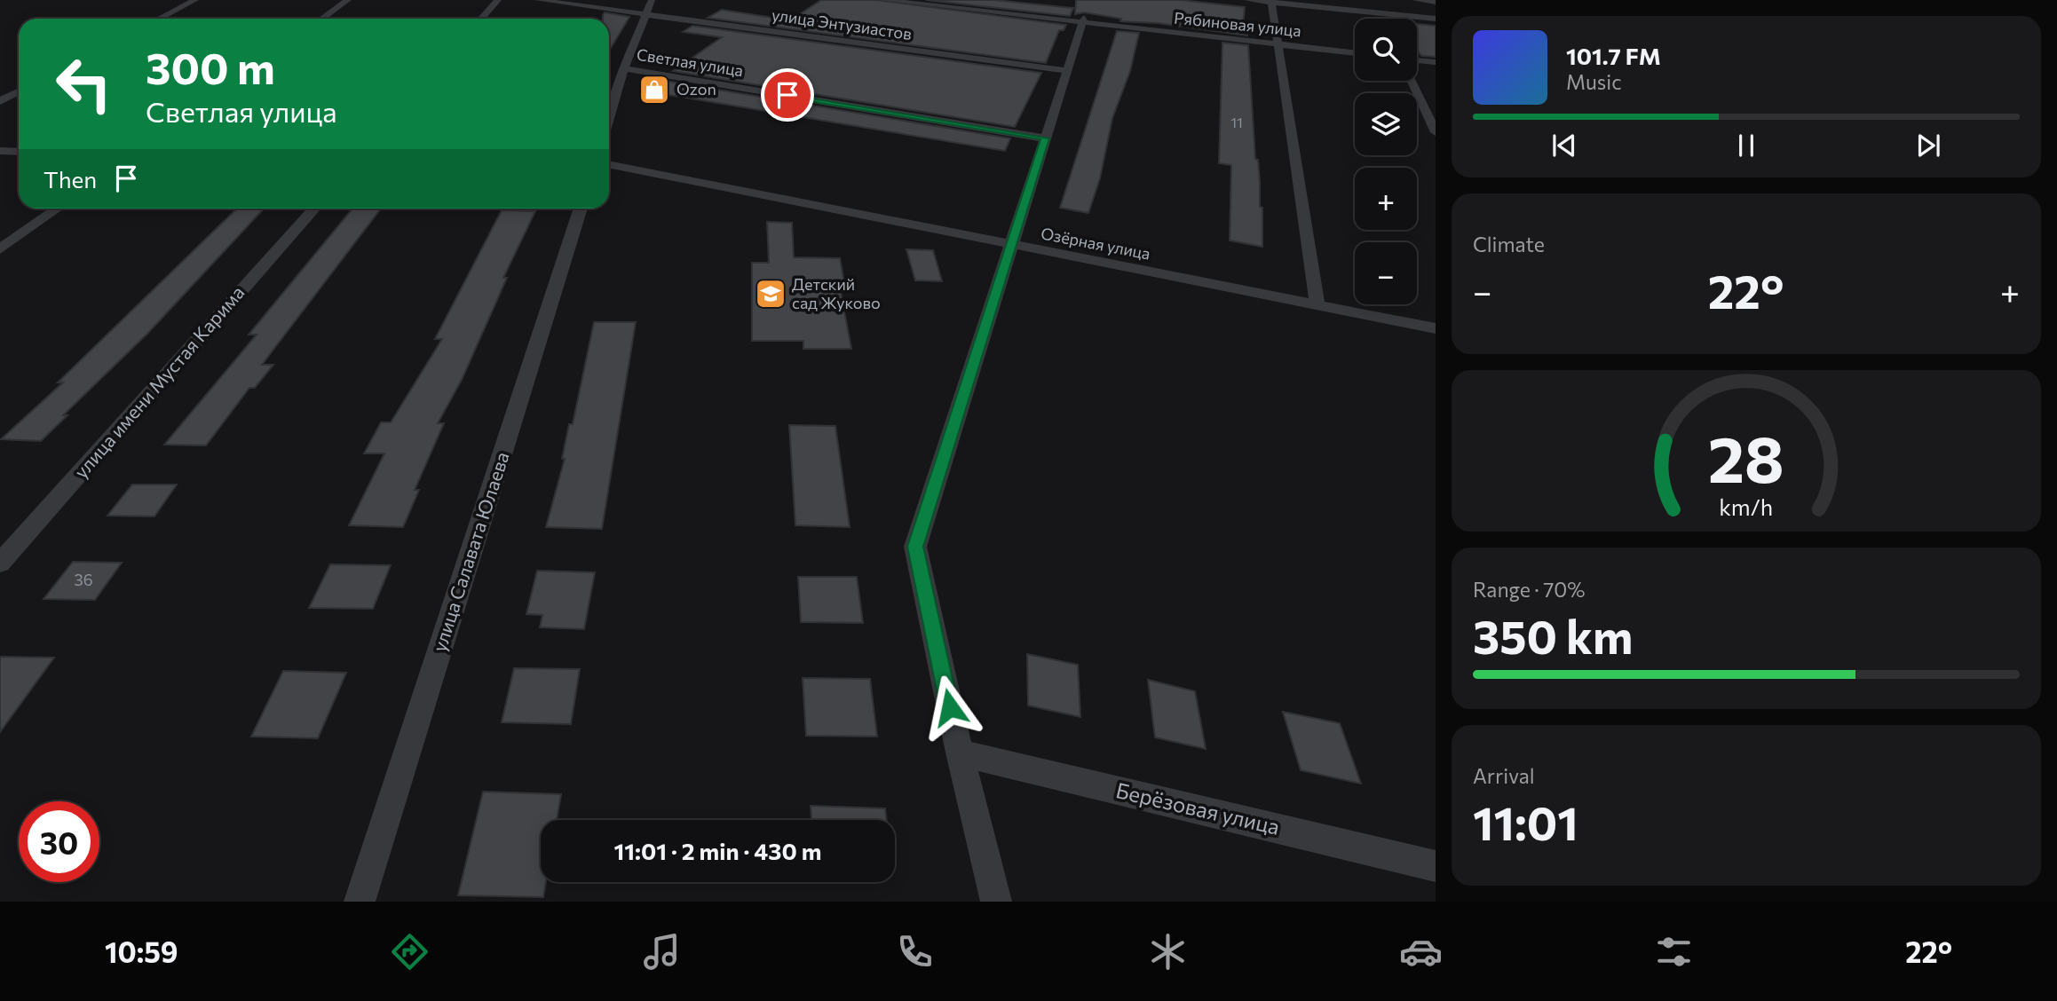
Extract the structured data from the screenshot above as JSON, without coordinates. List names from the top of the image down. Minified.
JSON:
{"streets":{"street":["улица Энтузиастов","Рябиновая улица","Светлая улица","Озёрная улица","улица имени Мустая Карима","улица Салавата Юлаева","Берёзовая улица"]},"places":{"shop":["Ozon"],"school or university":["Детский сад Жуково"]},"house_numbers":["11","36"],"page":{"map_buttons":["+","−"],"turn":["300 m","Светлая улица"],"song":["101.7 FM","Music"],"then":"Then","tile":["Climate",["Range · 70%","350 km"],["Arrival","11:01"]],"heat":["−","22°","+"],"limit":"30","trip":"11:01 · 2 min · 430 m","tabs":["10:59","22°"],"gauge":["28","km/h"]}}
